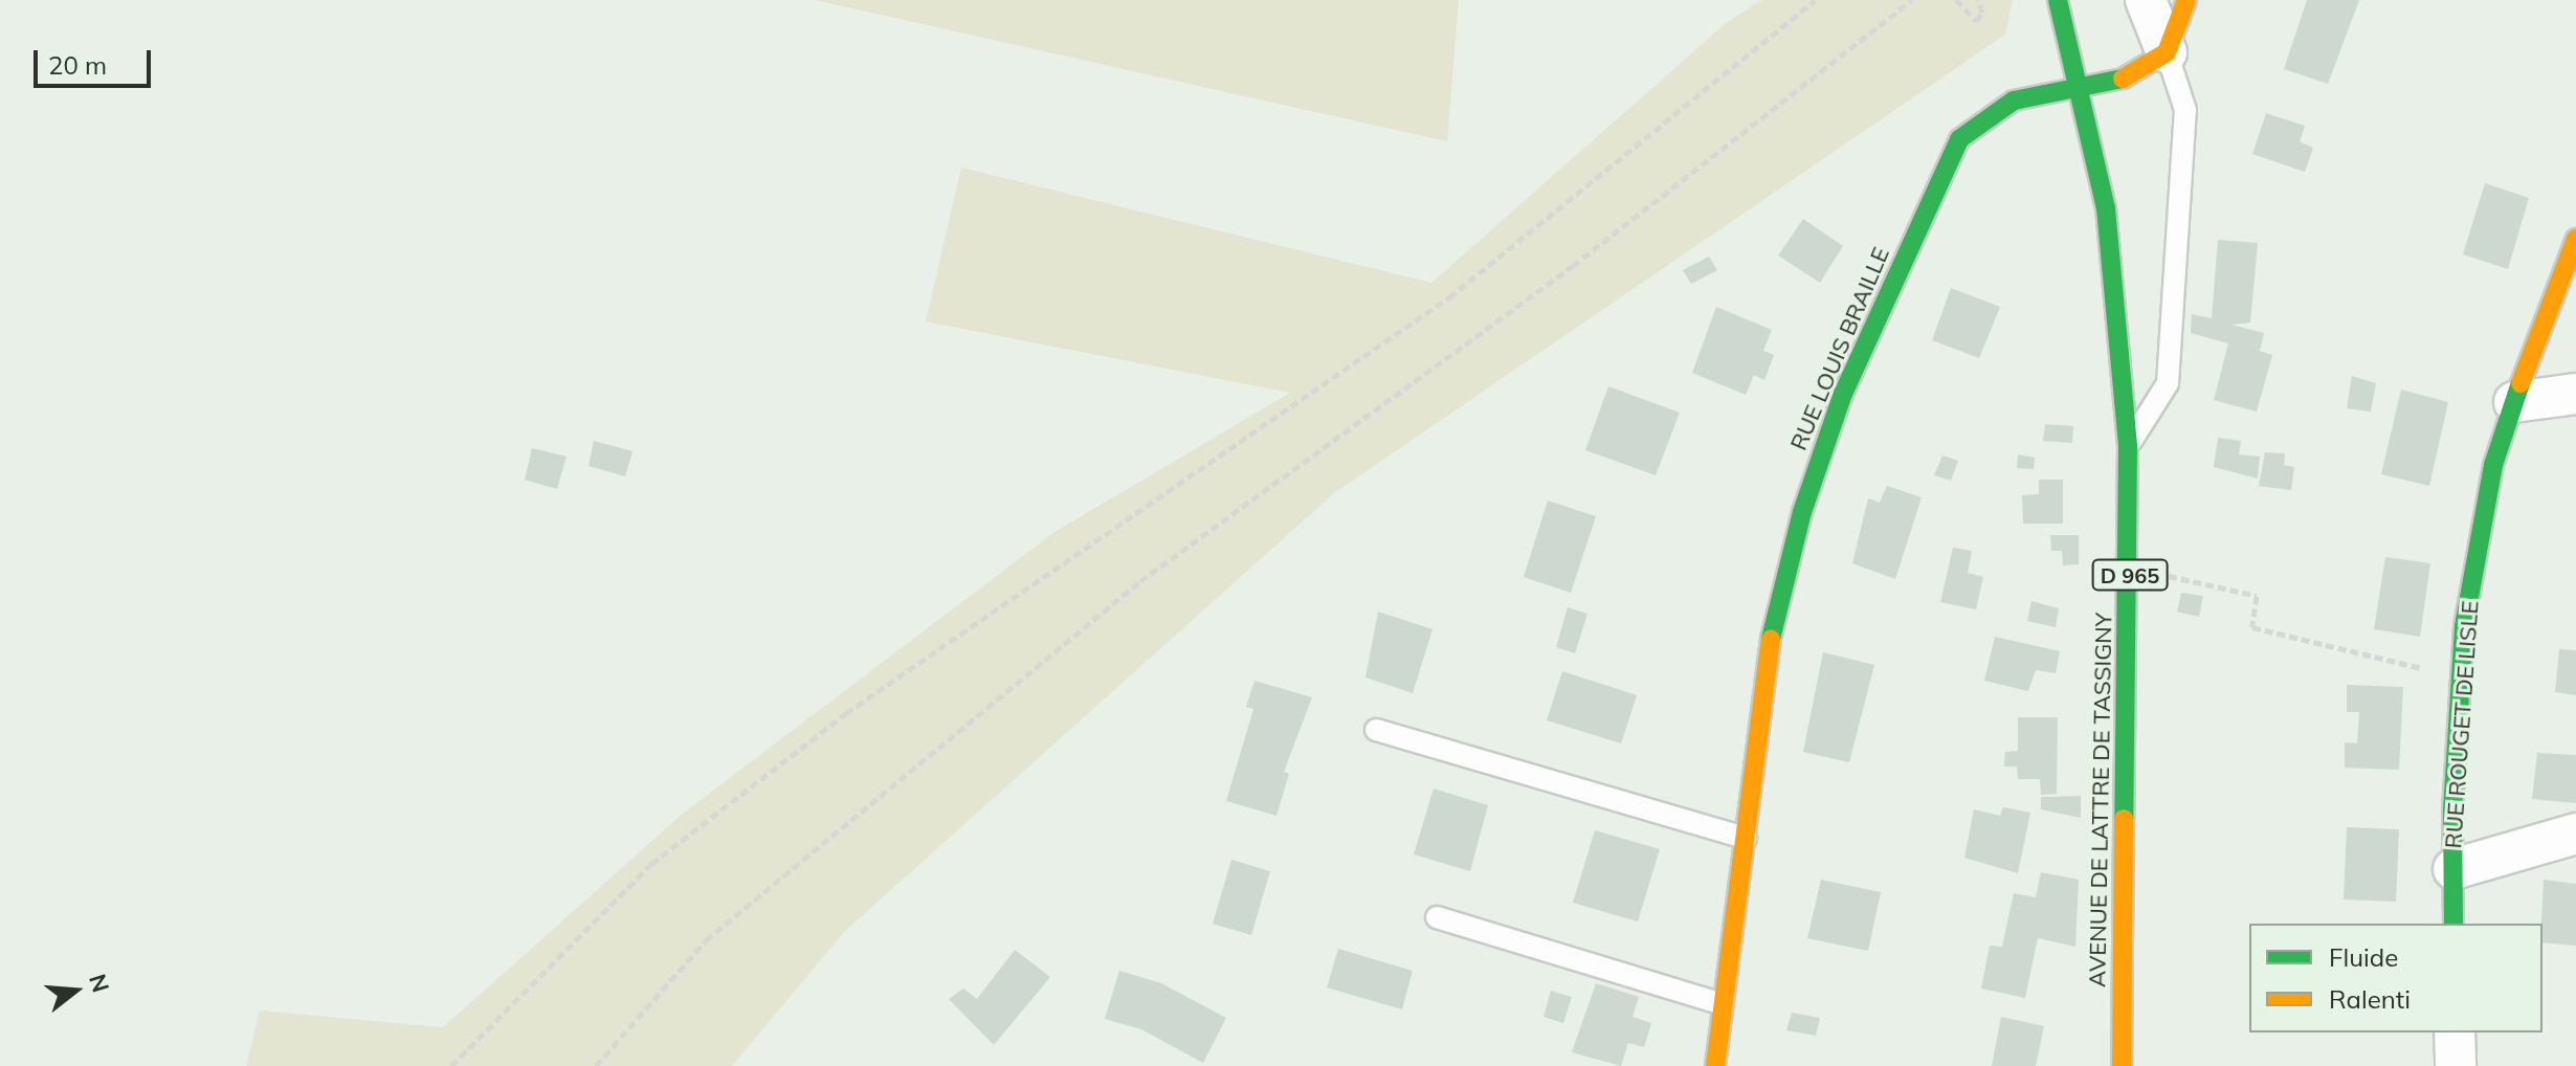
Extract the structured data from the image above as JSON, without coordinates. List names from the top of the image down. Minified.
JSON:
{"streets":{"street":["RUE LOUIS BRAILLE","D 965","RUE ROUGET DE LISLE","AVENUE DE LATTRE DE TASSIGNY"]},"crossings":[["RUE LOUIS BRAILLE","D 965"],["RUE LOUIS BRAILLE","AVENUE DE LATTRE DE TASSIGNY"],["D 965","AVENUE DE LATTRE DE TASSIGNY"]],"legend":["Fluide","Ralenti"],"scale_bar":"20 m","north":"right"}
